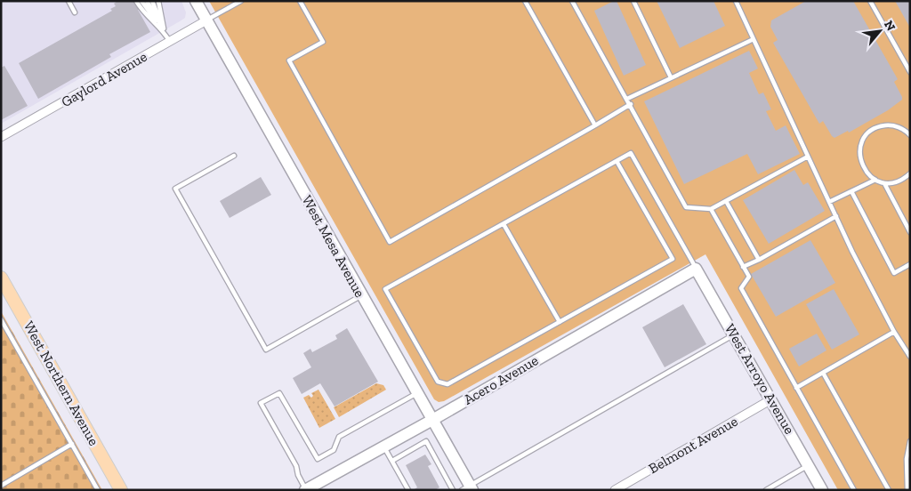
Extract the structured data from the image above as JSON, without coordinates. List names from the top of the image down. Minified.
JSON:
{"streets":{"main road":["West Northern Avenue"],"street":["Gaylord Avenue","West Mesa Avenue","West Arroyo Avenue","Acero Avenue","Belmont Avenue"]},"crossings":[["Gaylord Avenue","West Mesa Avenue"],["West Mesa Avenue","Acero Avenue"],["West Arroyo Avenue","Acero Avenue"],["West Arroyo Avenue","Belmont Avenue"]],"north":"top right"}
